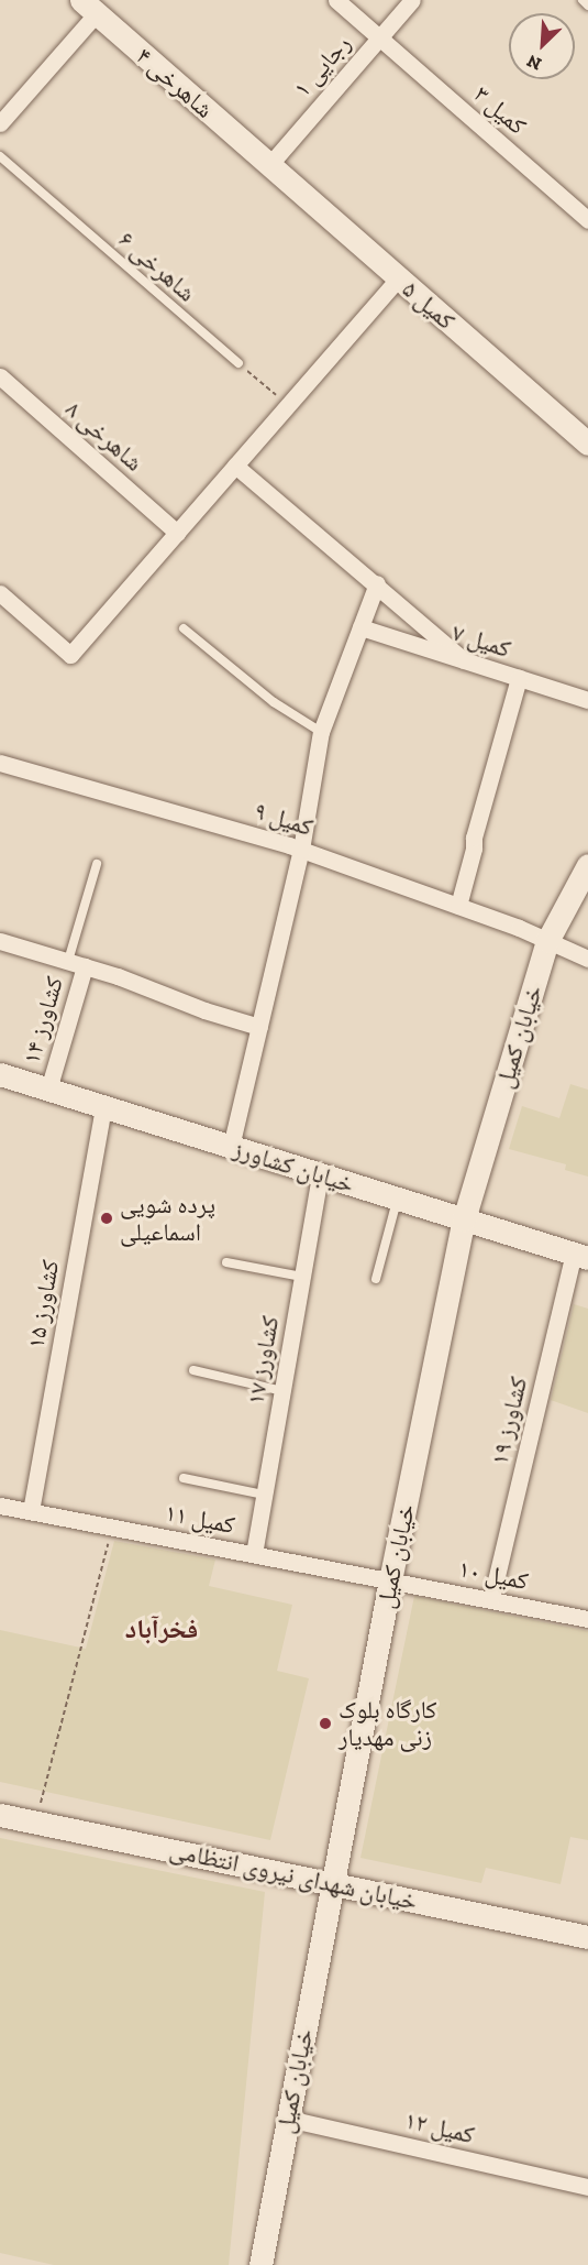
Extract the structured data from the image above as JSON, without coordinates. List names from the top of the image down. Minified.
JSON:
{"streets":{"street":["رجایی ۱","شاهرخی ۴","کمیل ۳","کمیل ۵","شاهرخی ۸","کمیل ۷","کمیل ۹","کشاورز ۱۴","خیابان کمیل","خیابان کشاورز","کشاورز ۱۵","کشاورز ۱۷","کشاورز ۱۹","کمیل ۱۱","کمیل ۱۰","خیابان شهدای نیروی انتظامی","کمیل ۱۲"],"lane":["شاهرخی ۶"]},"crossings":[["رجایی ۱","شاهرخی ۴"],["رجایی ۱","کمیل ۳"],["رجایی ۱","کمیل ۵"],["شاهرخی ۴","کمیل ۵"],["کمیل ۹","خیابان کمیل"],["کشاورز ۱۴","خیابان کشاورز"],["خیابان کمیل","خیابان کشاورز"],["خیابان کمیل","کمیل ۱۱"],["خیابان کمیل","کمیل ۱۰"],["خیابان کمیل","خیابان شهدای نیروی انتظامی"],["خیابان کمیل","کمیل ۱۲"],["خیابان کشاورز","کشاورز ۱۵"],["خیابان کشاورز","کشاورز ۱۷"],["خیابان کشاورز","کشاورز ۱۹"],["کشاورز ۱۵","کمیل ۱۱"],["کشاورز ۱۷","کمیل ۱۱"],["کشاورز ۱۹","کمیل ۱۰"],["کمیل ۱۱","کمیل ۱۰"]],"districts":["فخرآباد"],"places":["پرده شویی اسماعیلی","کارگاه بلوک زنی مهدیار"],"north":"bottom left"}
